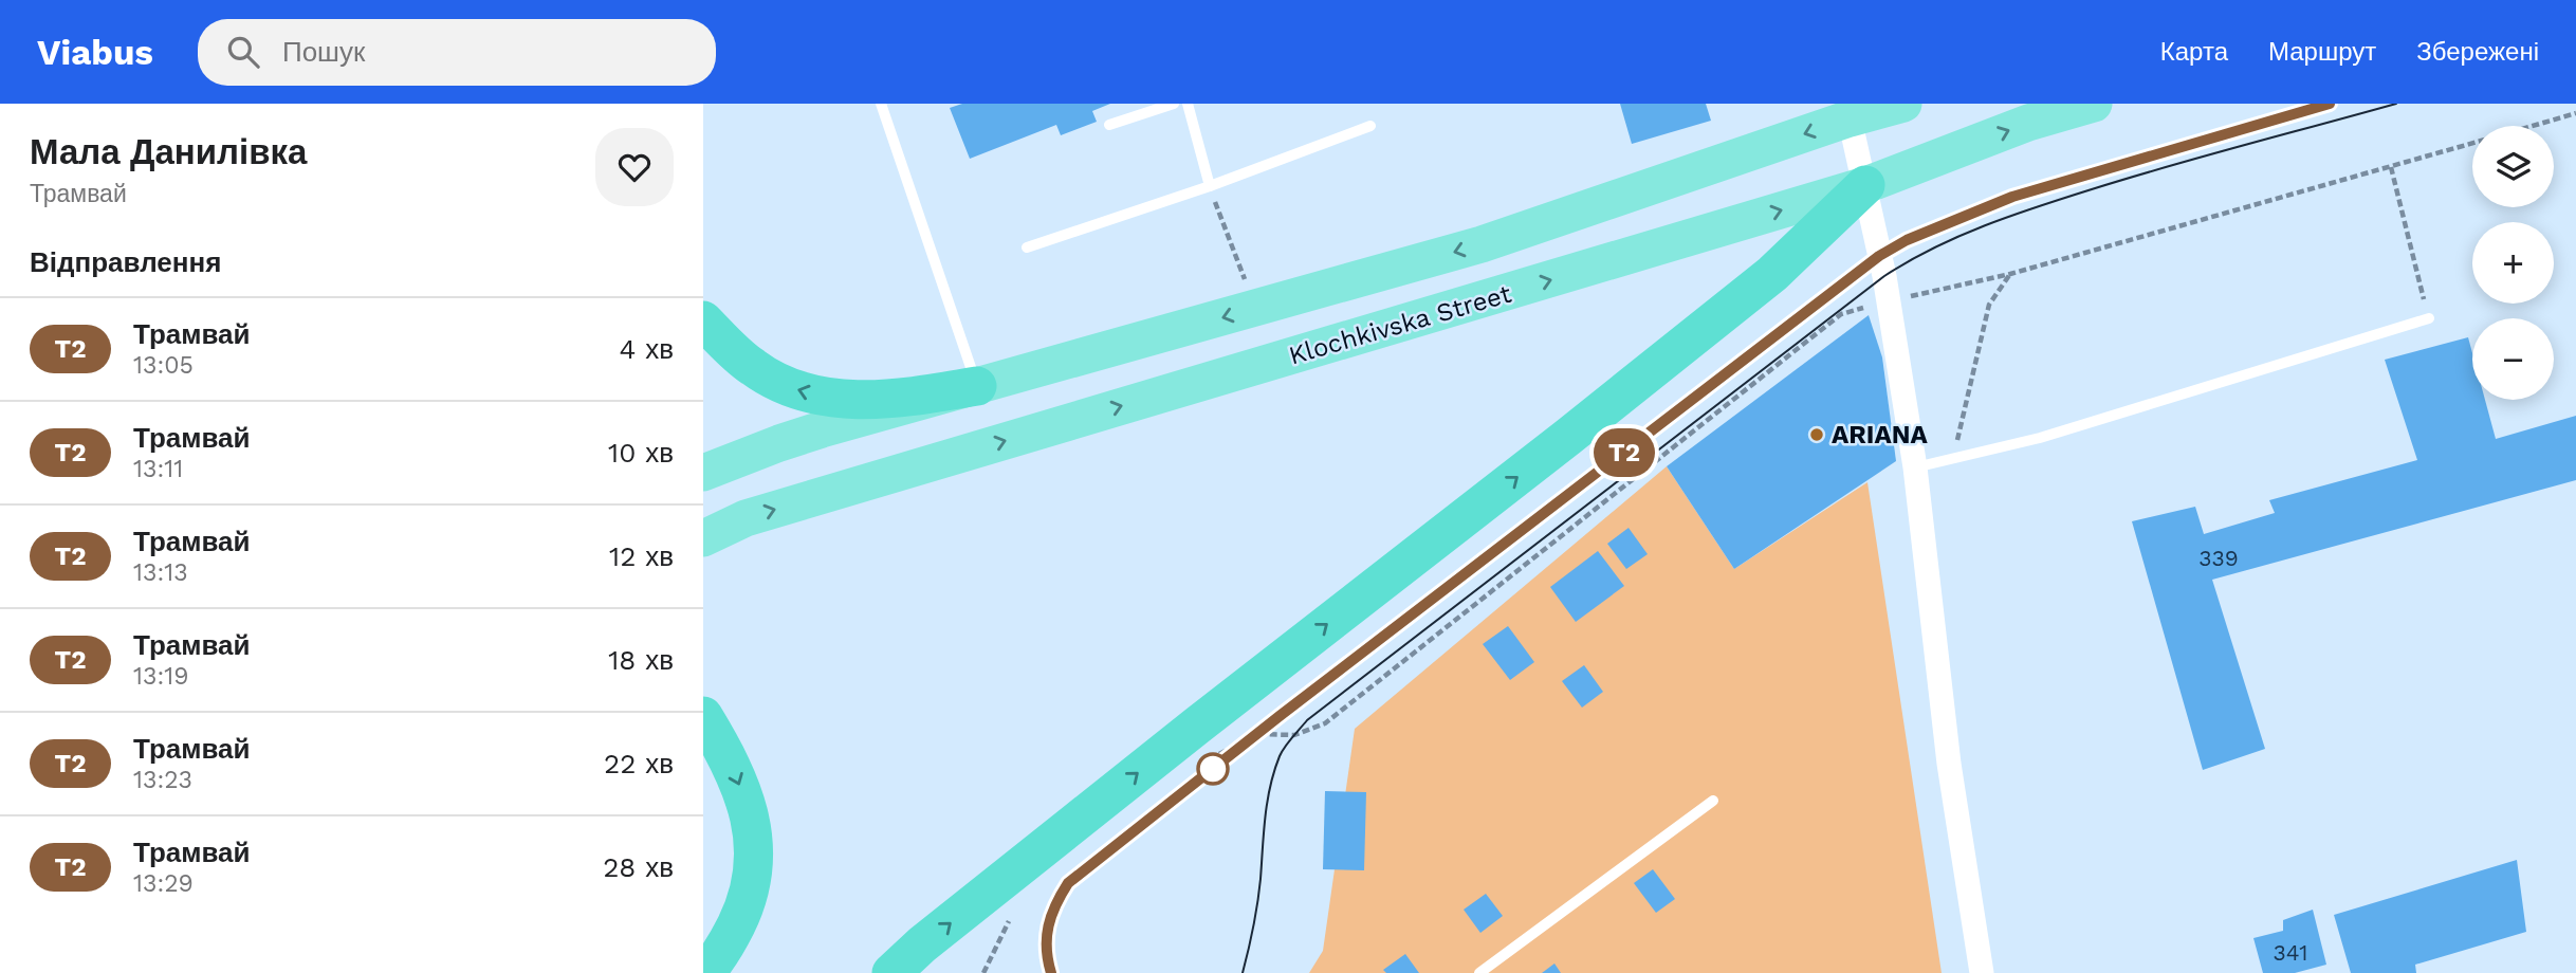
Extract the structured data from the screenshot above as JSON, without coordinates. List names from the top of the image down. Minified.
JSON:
{"streets":{"main road":["Klochkivska Street"]},"places":["ARIANA"],"lines":["tram line T2"],"house_numbers":["339","341"],"page":{"header":"Viabus","search":"Пошук","nav":["Карта","Маршрут","Збережені"],"heading":[["Мала Данилівка","Трамвай"],"Відправлення"],"on_map":"T2","map_buttons":["+","−"],"list":[{"mark":"T2","name":"Трамвай","note":"13:05","value":"4 хв"},{"mark":"T2","name":"Трамвай","note":"13:11","value":"10 хв"},{"mark":"T2","name":"Трамвай","note":"13:13","value":"12 хв"},{"mark":"T2","name":"Трамвай","note":"13:19","value":"18 хв"},{"mark":"T2","name":"Трамвай","note":"13:23","value":"22 хв"},{"mark":"T2","name":"Трамвай","note":"13:29","value":"28 хв"}]}}
